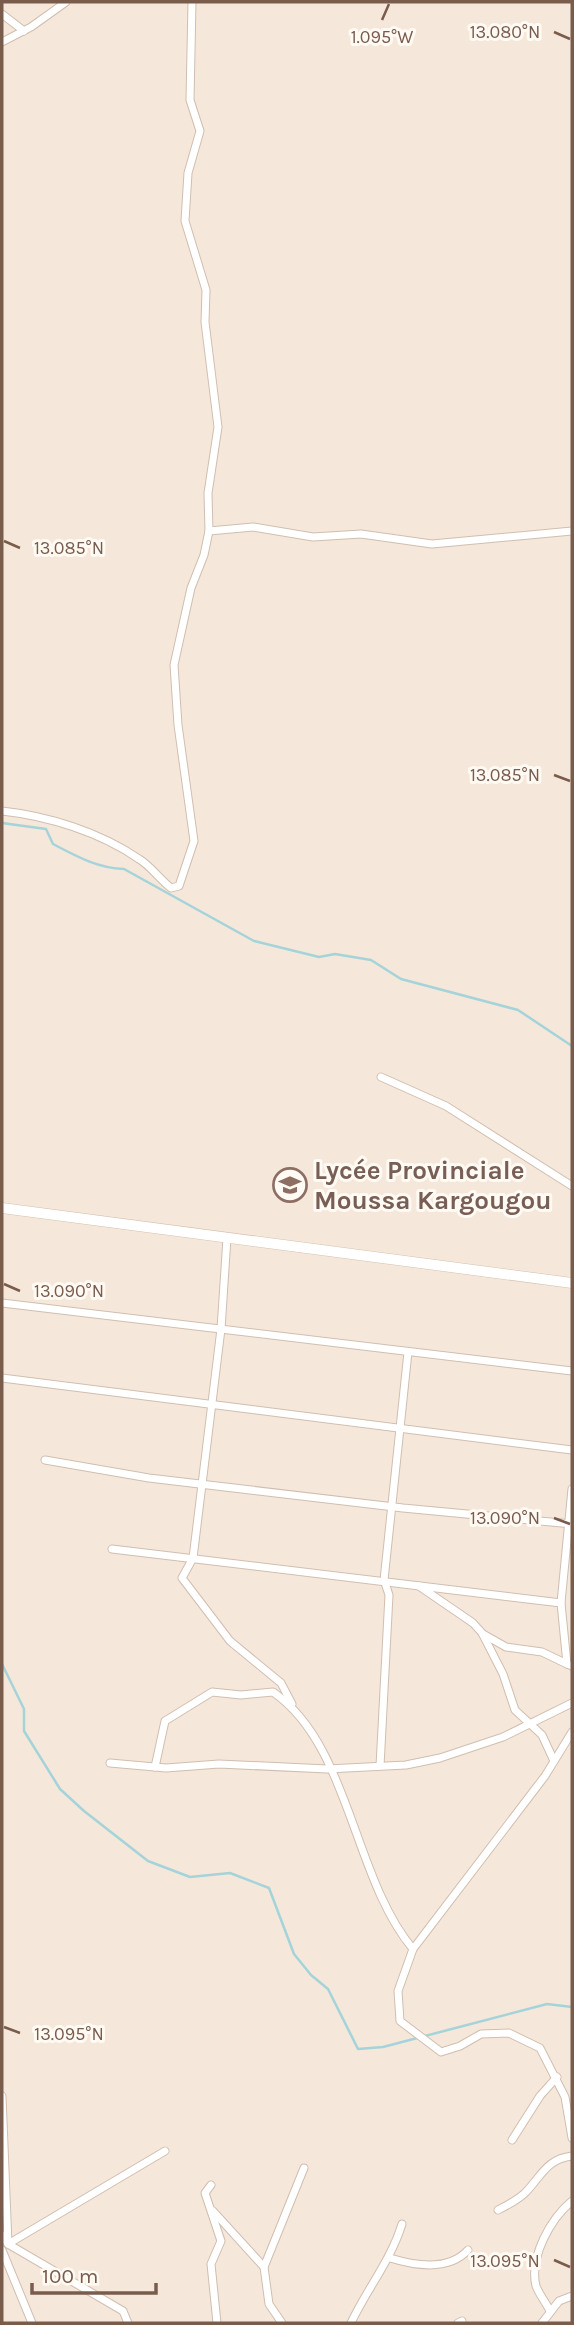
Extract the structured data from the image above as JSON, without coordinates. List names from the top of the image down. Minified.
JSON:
{"places":{"school or university":["Lycée Provinciale Moussa Kargougou"]},"scale_bar":"100 m","coordinates":["13.080°N","1.095°W","13.085°N","13.090°N","13.095°N"]}
